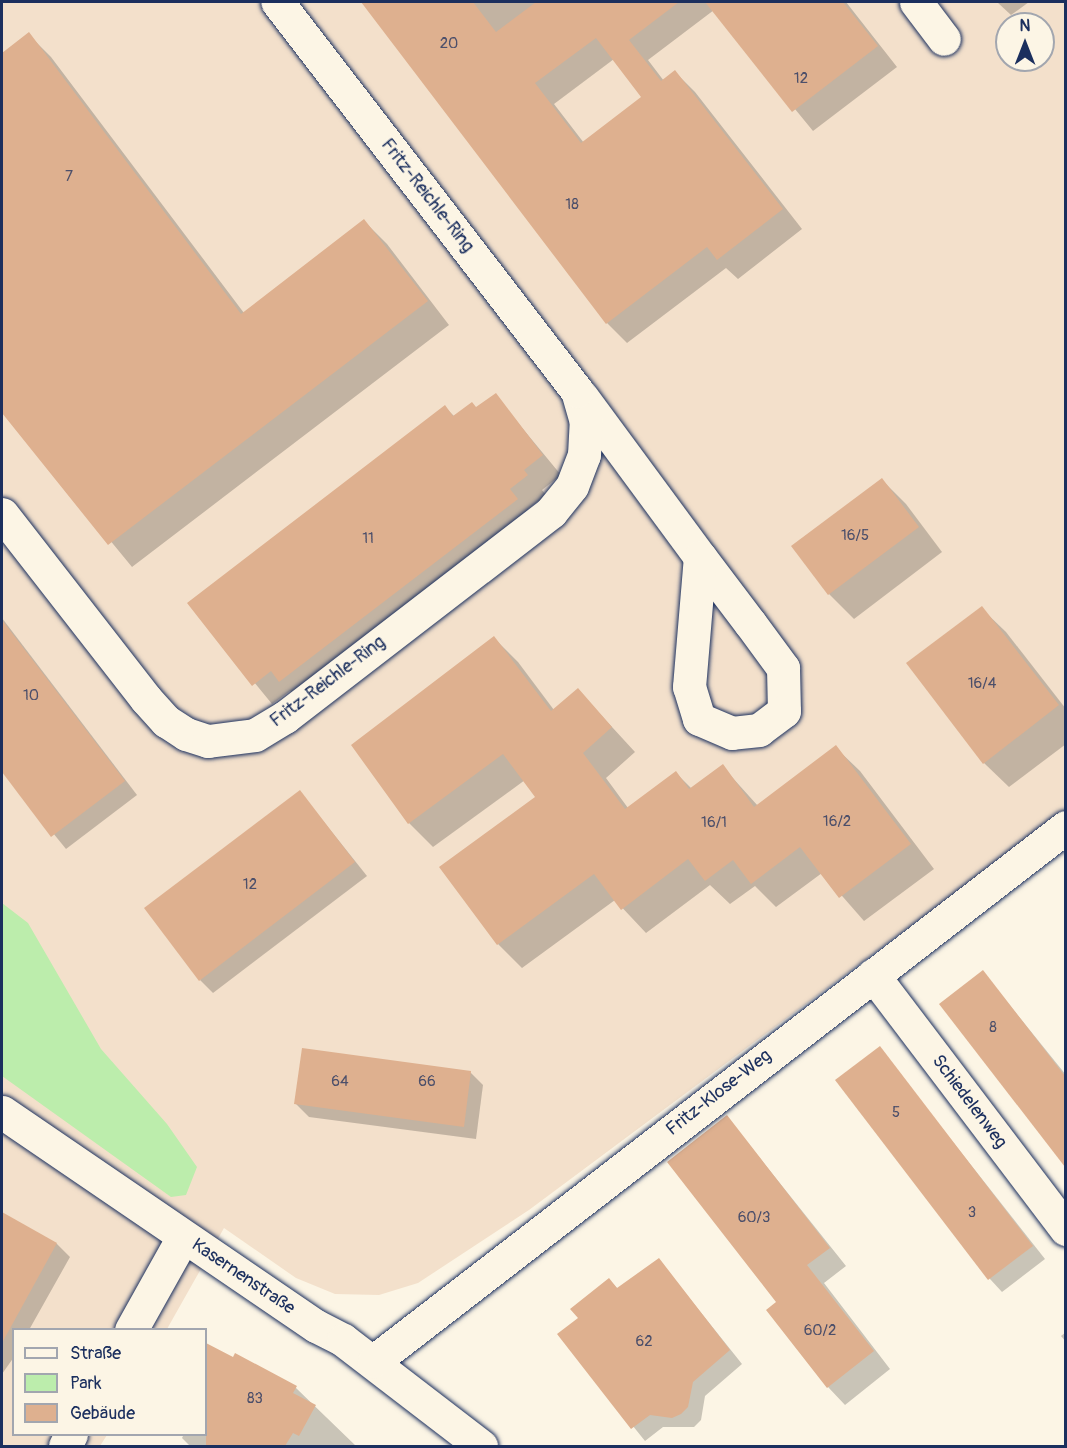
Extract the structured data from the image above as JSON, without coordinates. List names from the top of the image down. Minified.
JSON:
{"streets":{"street":["Fritz-Reichle-Ring","Fritz-Klose-Weg","Schiedelenweg","Kasernenstraße"]},"crossings":[["Fritz-Klose-Weg","Schiedelenweg"],["Fritz-Klose-Weg","Kasernenstraße"]],"house_numbers":["20","12","7","18","16/5","11","16/4","10","16/2","16/1","12","8","64","66","5","3","60/3","60/2","62","83"],"legend":["Straße","Park","Gebäude"],"north":"top"}
